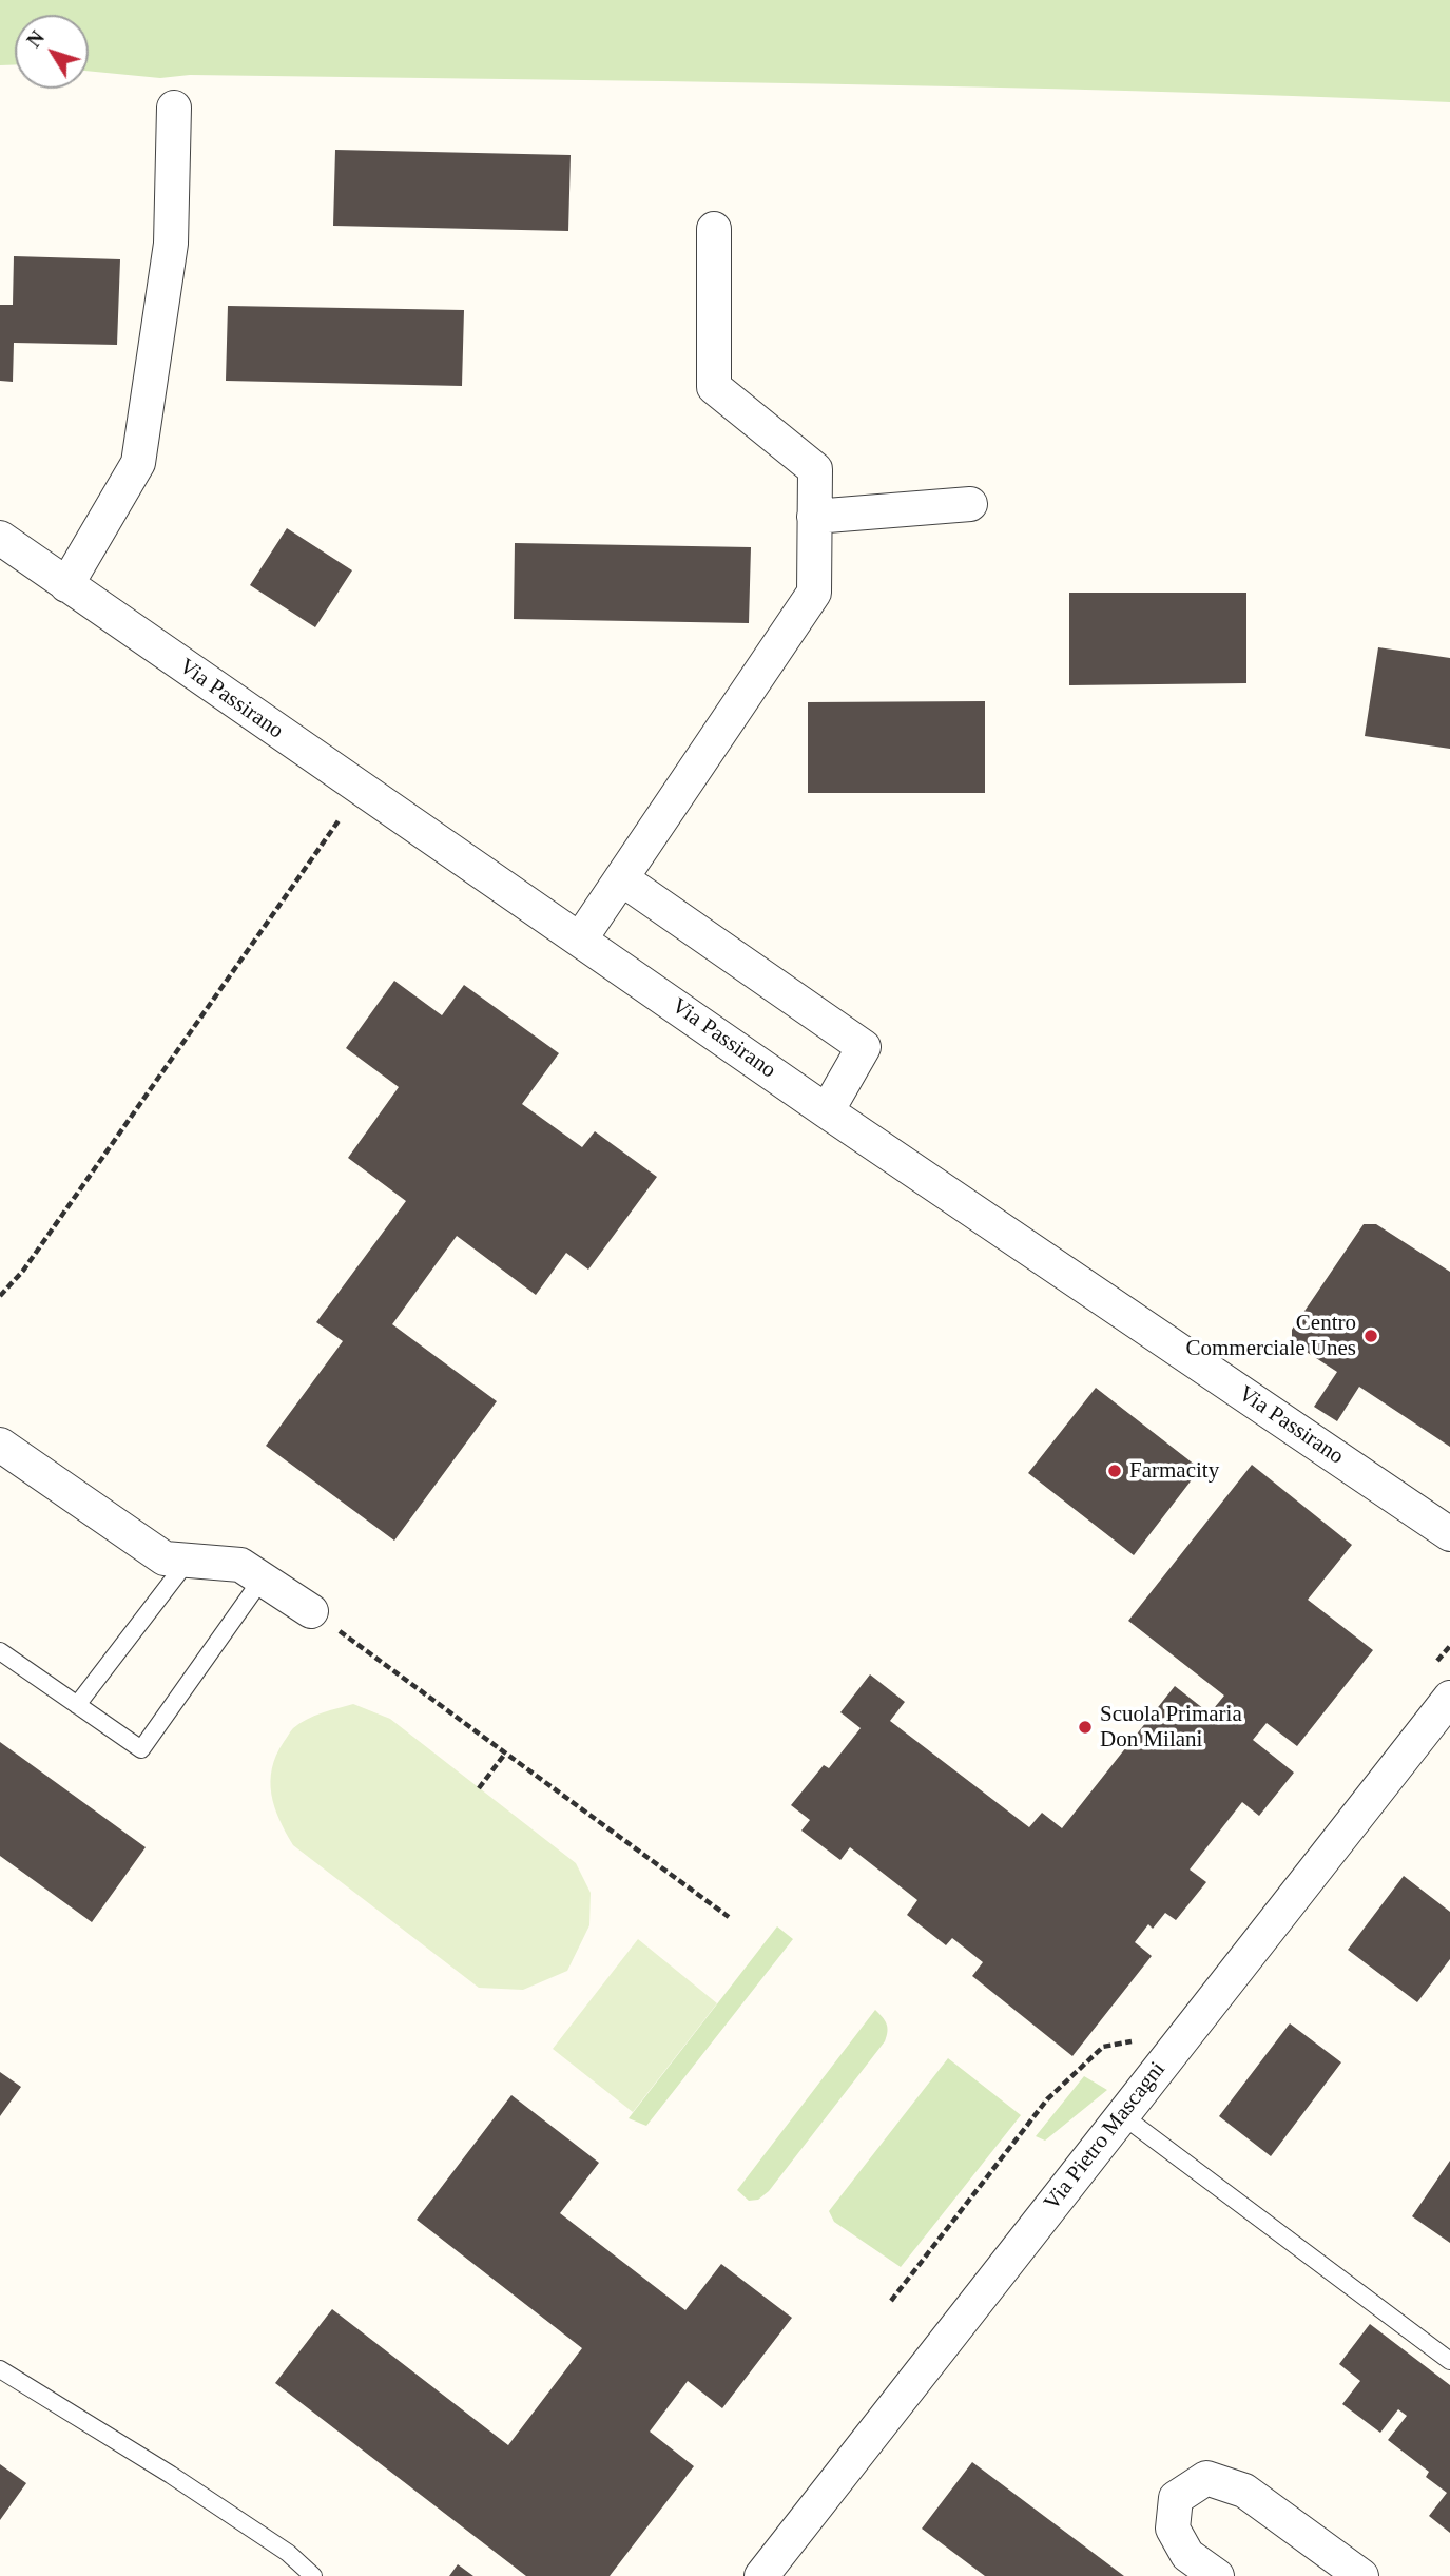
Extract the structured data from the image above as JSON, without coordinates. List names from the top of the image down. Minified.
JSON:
{"streets":{"street":["Via Passirano","Via Pietro Mascagni"]},"places":["Centro Commerciale Unes","Farmacity","Scuola Primaria Don Milani"],"north":"top left"}
